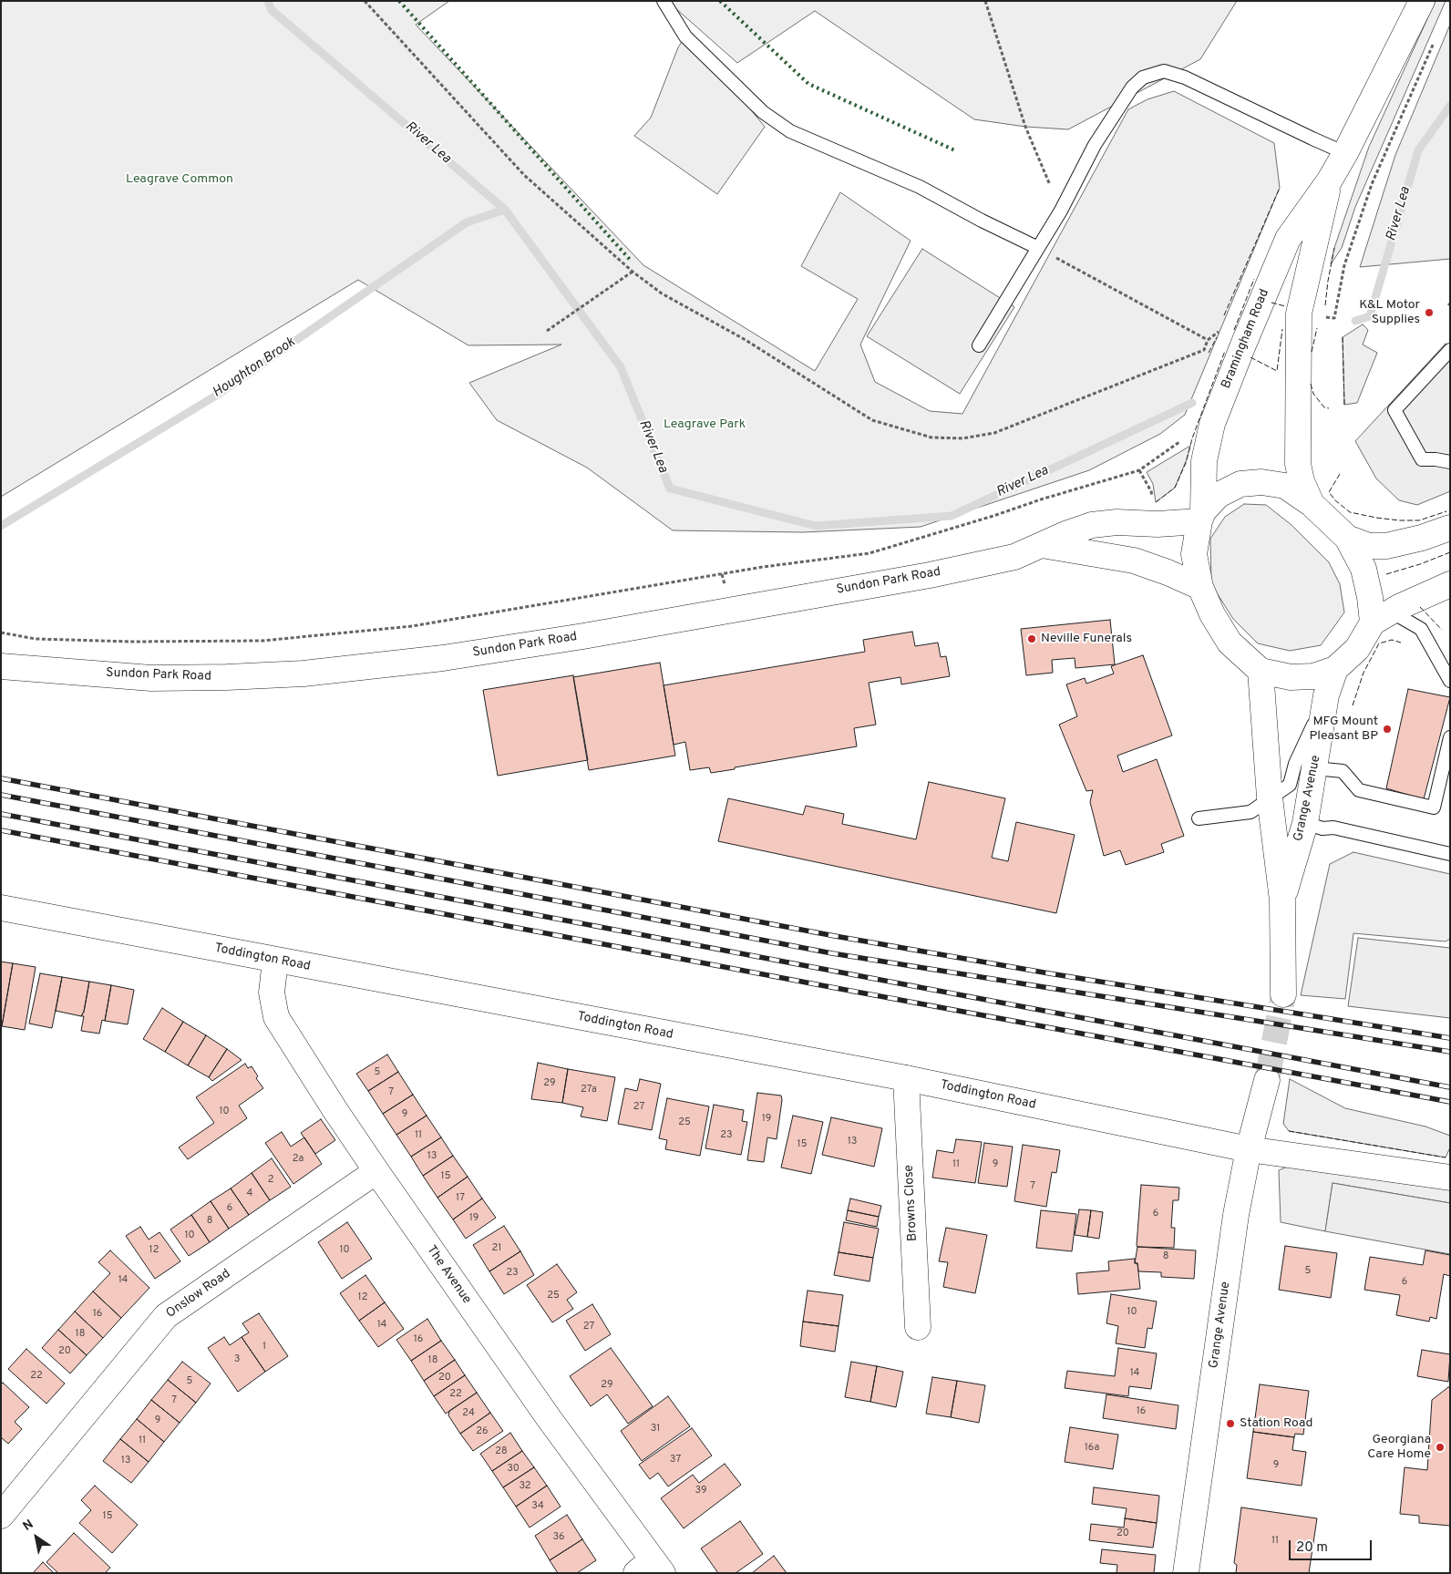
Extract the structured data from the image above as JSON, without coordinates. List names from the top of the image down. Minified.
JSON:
{"streets":{"street":["Bramingham Road","Sundon Park Road","Grange Avenue","Toddington Road","Browns Close","The Avenue","Onslow Road"]},"crossings":[["Bramingham Road","Sundon Park Road"],["Bramingham Road","Grange Avenue"],["Grange Avenue","Toddington Road"],["Toddington Road","Browns Close"],["Toddington Road","The Avenue"],["The Avenue","Onslow Road"]],"water":["River Lea","Houghton Brook"],"parks":["Leagrave Common","Leagrave Park"],"places":["K&L Motor Supplies","Neville Funerals","MFG Mount Pleasant BP","Station Road","Georgiana Care Home"],"house_numbers":["5","29","27a","7","27","10","9","19","25","11","23","13","15","13","2a","11","9","15","2","7","4","17","6","6","19","8","10","21","12","10","8","5","23","14","6","25","12","10","16","14","27","18","16","1","20","3","18","14","22","20","5","29","22","7","16","24","9","31","26","11","16a","28","37","13","9","30","32","39","34","15","20","36","11"],"scale_bar":"20 m","north":"top left"}
